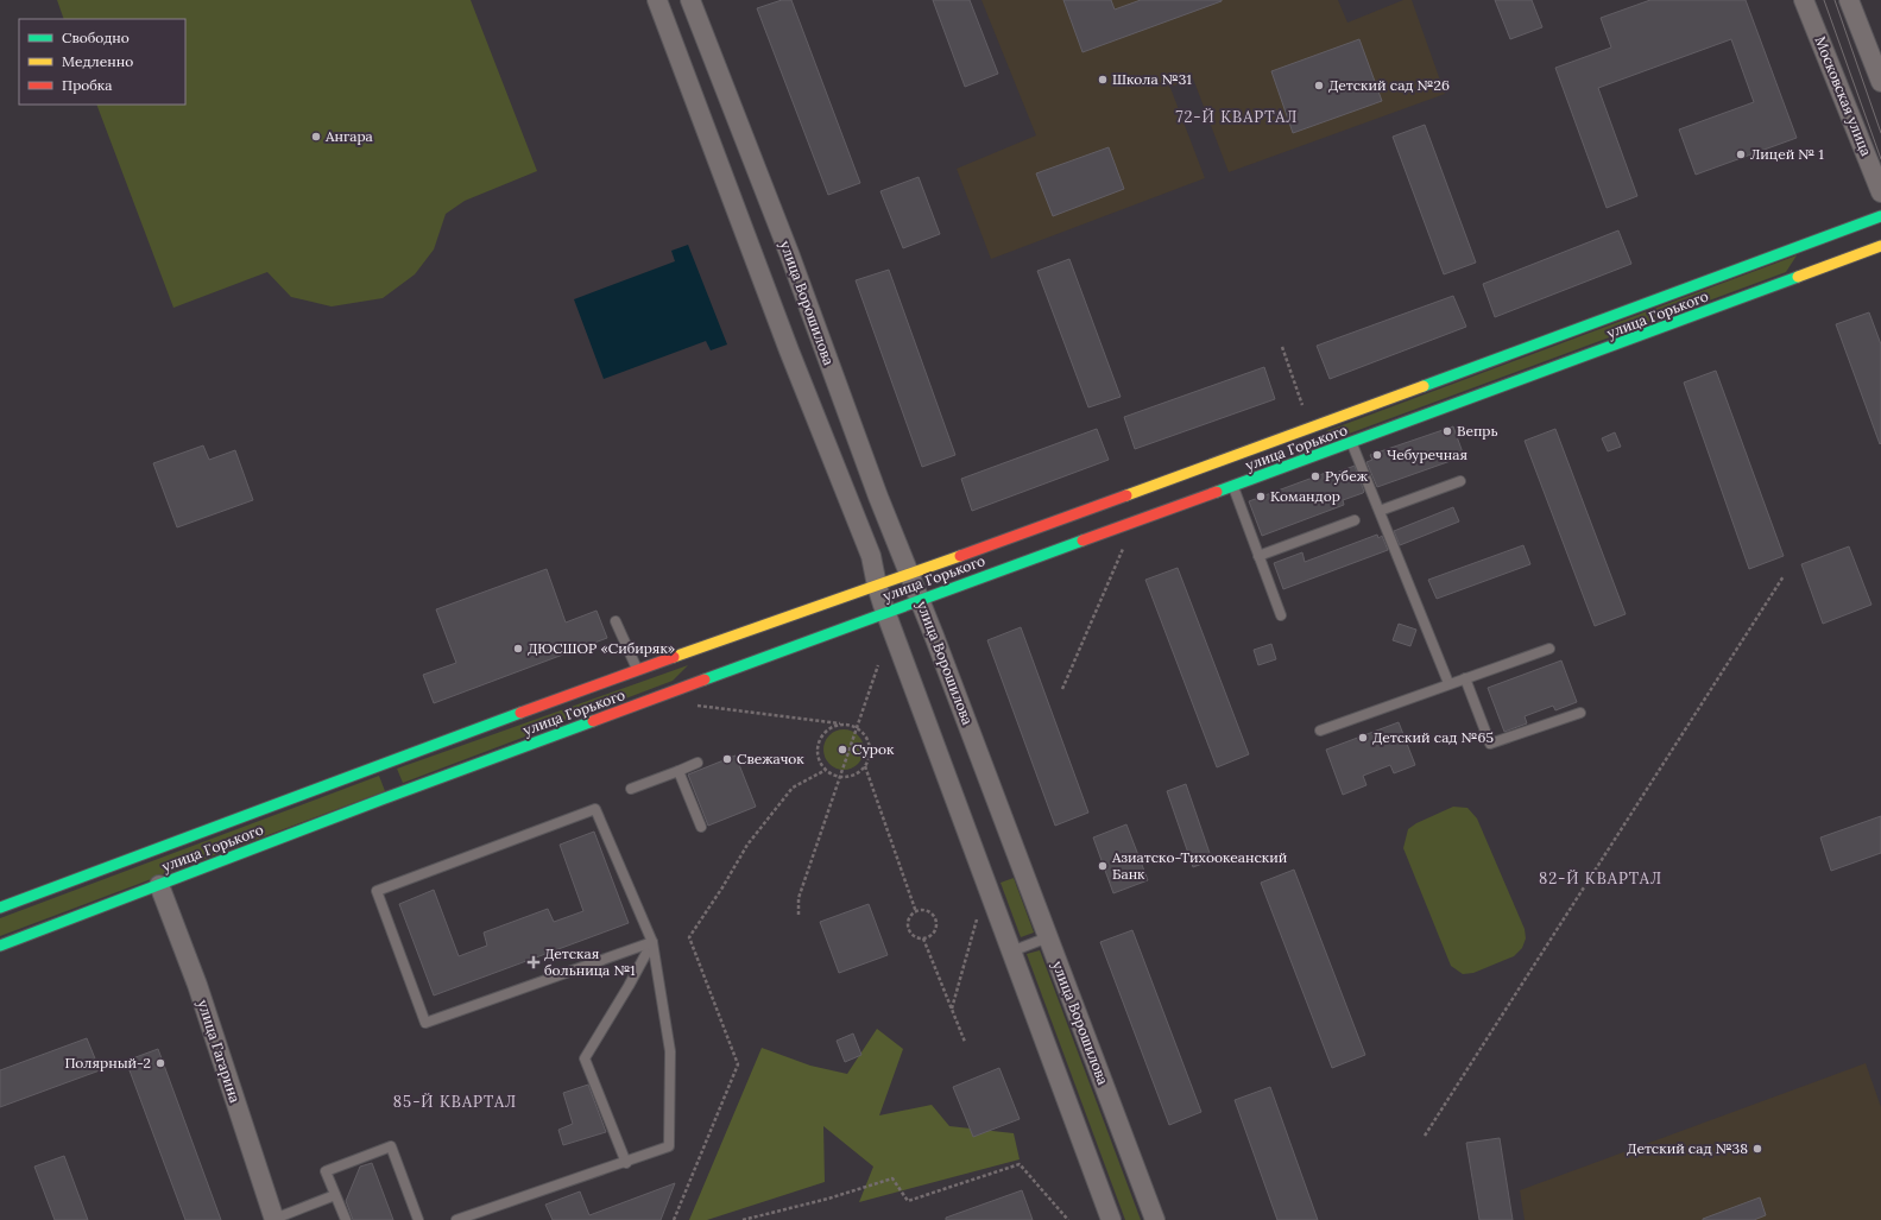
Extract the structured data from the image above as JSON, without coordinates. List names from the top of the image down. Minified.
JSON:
{"streets":{"main road":["улица Горького"],"street":["Московская улица","улица Ворошилова","улица Гагарина"]},"crossings":[["улица Ворошилова","улица Горького"],["улица Горького","улица Гагарина"]],"districts":["72-Й КВАРТАЛ","82-Й КВАРТАЛ","85-Й КВАРТАЛ"],"places":{"other":["Школа №31","Детский сад №26","Ангара","Лицей № 1","Вепрь","Чебуречная","Рубеж","Командор","ДЮСШОР «Сибиряк»","Детский сад №65","Сурок","Свежачок","Азиатско-Тихоокеанский Банк","Полярный-2","Детский сад №38"],"health":["Детская больница №1"]},"legend":["Свободно","Медленно","Пробка"]}
